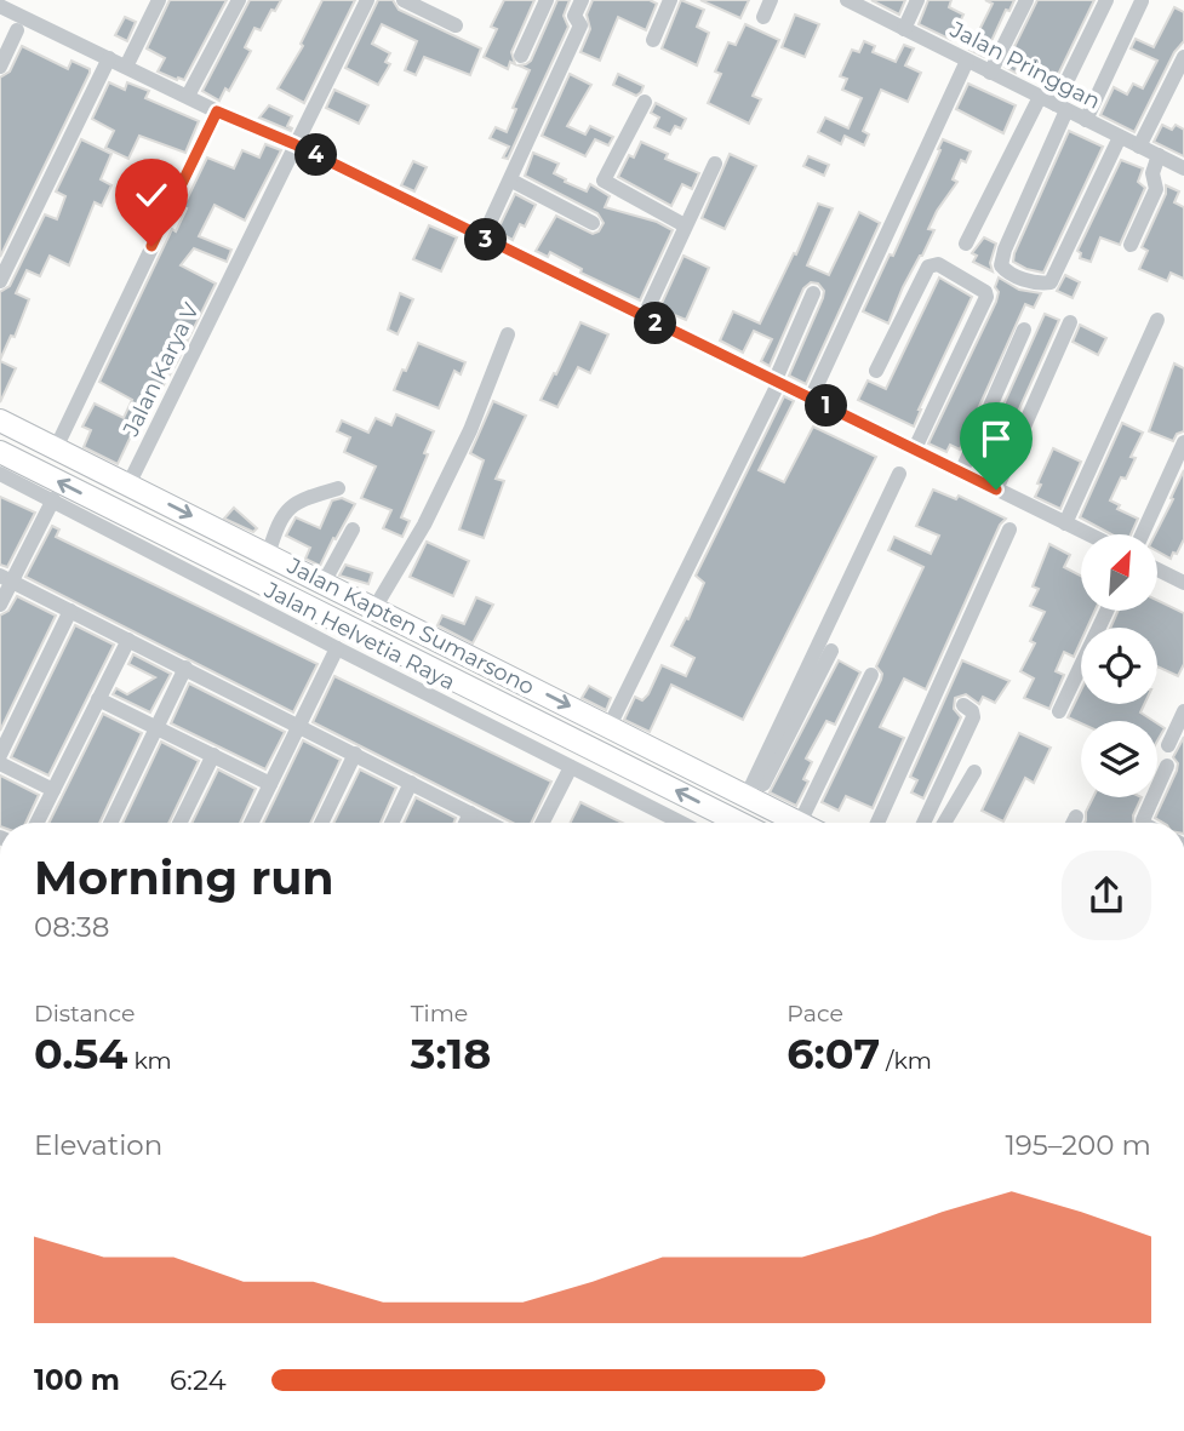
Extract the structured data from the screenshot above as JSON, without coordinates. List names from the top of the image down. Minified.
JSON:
{"streets":{"highway":["Jalan Kapten Sumarsono"],"street":["Jalan Pringgan","Jalan Karya V","Jalan Helvetia Raya"]},"crossings":[["Jalan Karya V","Jalan Kapten Sumarsono"]],"north":"top right","page":{"pins":["4","3","2","1"],"heading":["Morning run","08:38"],"stats":[["Distance","0.54 km"],["Time","3:18"],["Pace","6:07 /km"]],"chart":["Elevation","195–200 m"],"list":[{"name":"100 m","note":"6:24"}]}}
